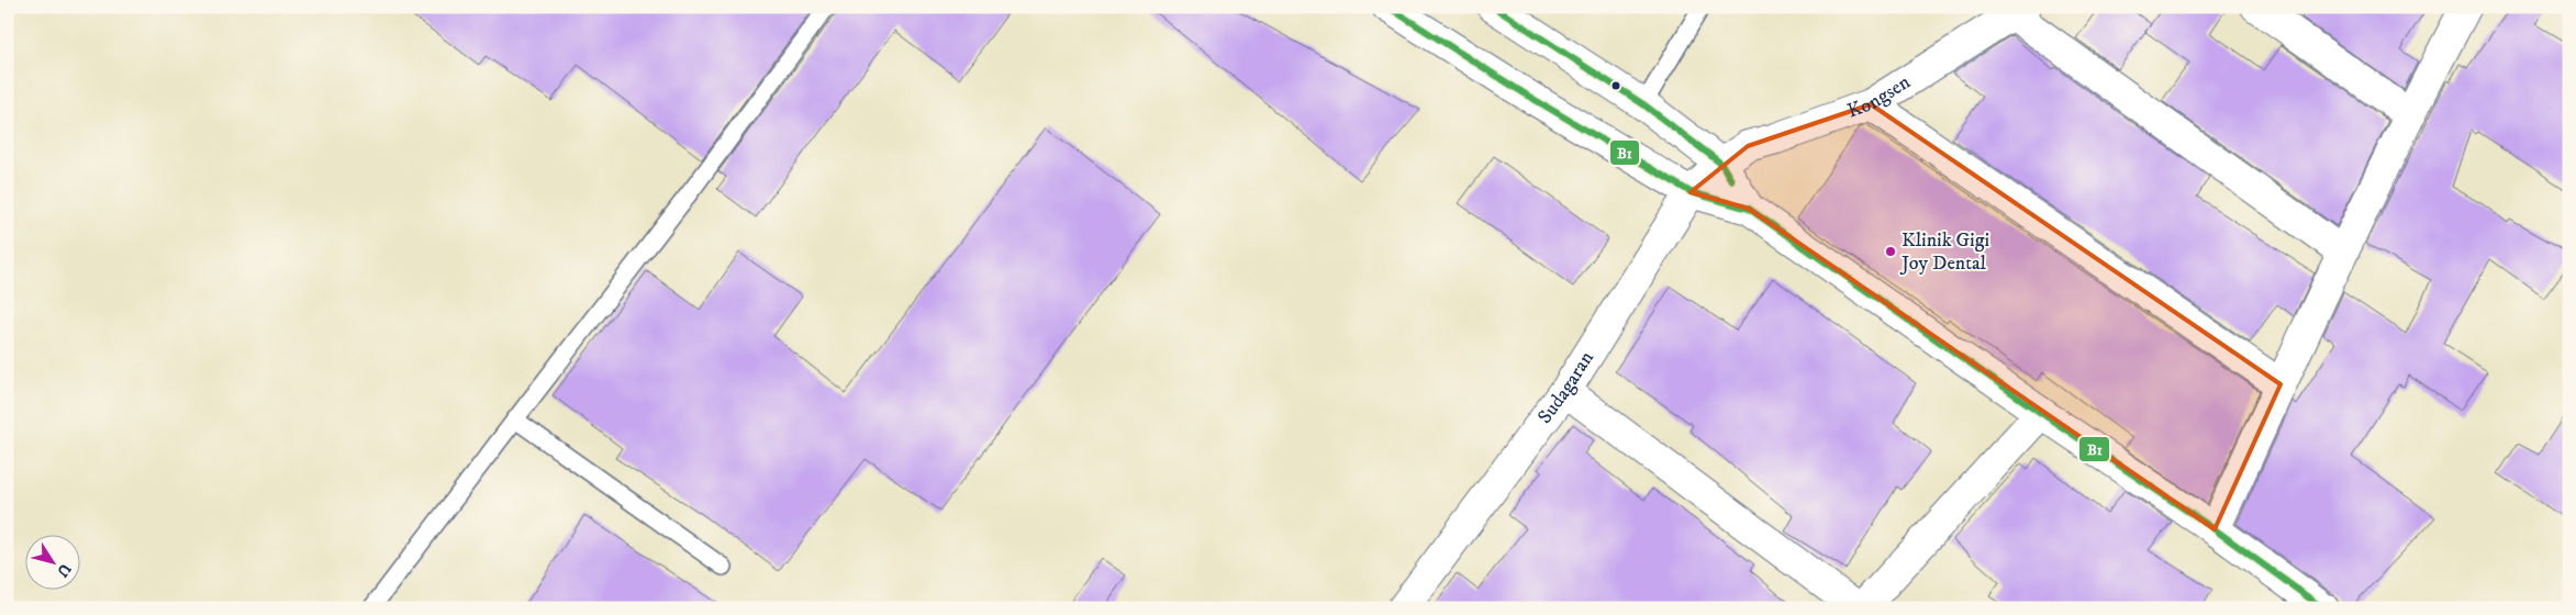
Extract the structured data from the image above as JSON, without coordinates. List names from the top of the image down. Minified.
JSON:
{"streets":{"street":["Kongsen","Sudagaran"]},"crossings":[["Kongsen","Sudagaran"]],"places":["Klinik Gigi Joy Dental"],"lines":["transit line B1"],"north":"bottom right"}
